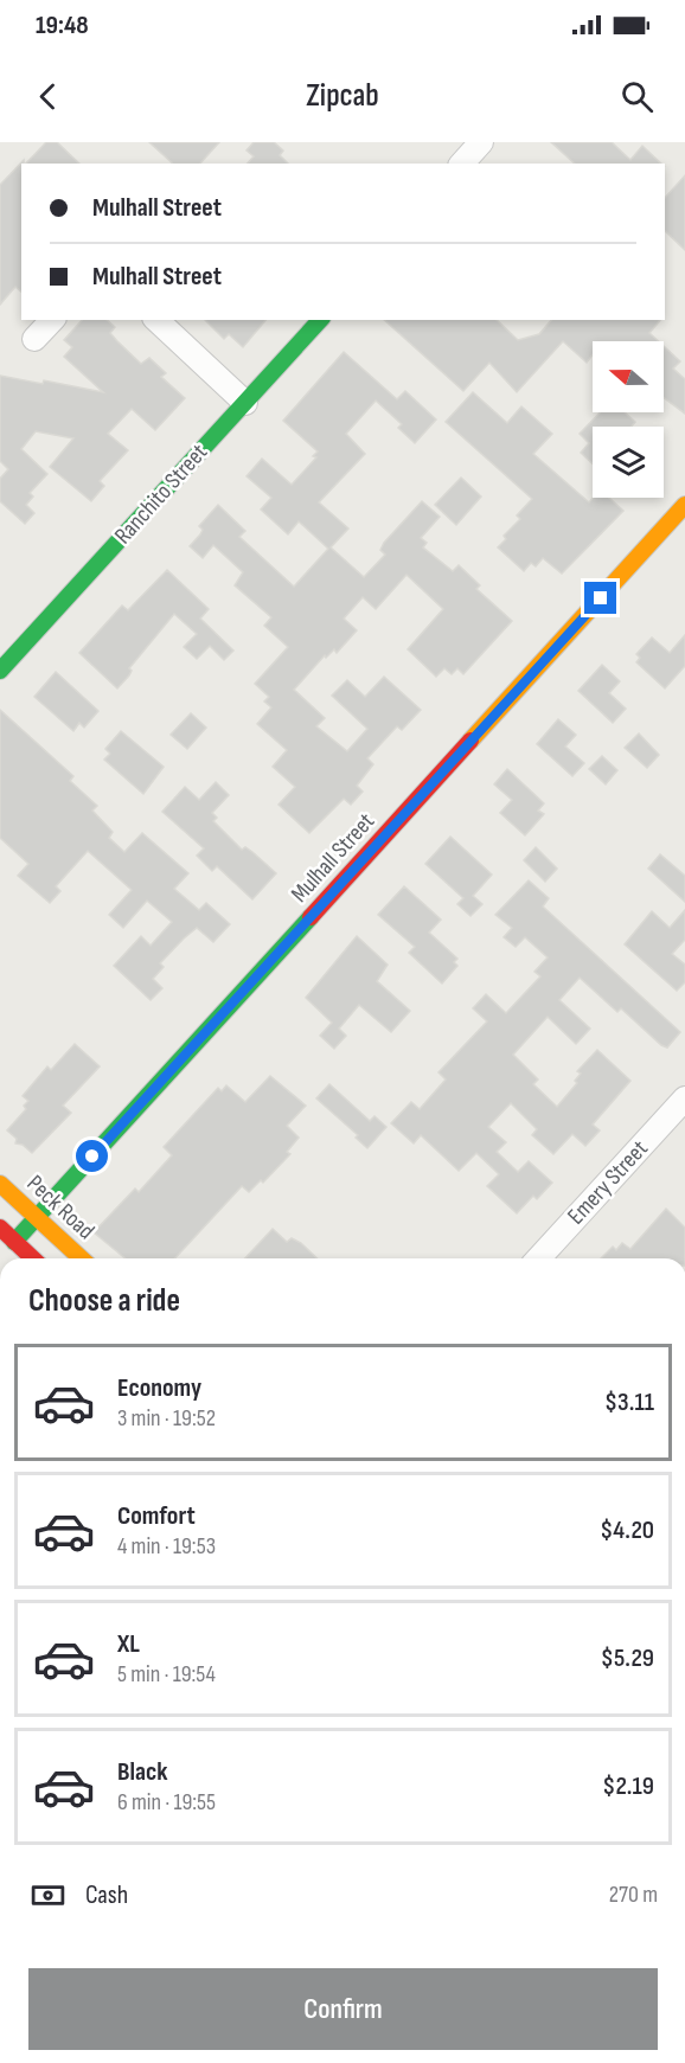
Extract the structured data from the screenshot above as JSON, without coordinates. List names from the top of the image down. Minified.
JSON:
{"streets":{"street":["Ranchito Street","Mulhall Street","Emery Street","Peck Road"]},"crossings":[["Mulhall Street","Peck Road"]],"north":"left","page":{"status":"19:48","header":"Zipcab","banner":["Mulhall Street","Mulhall Street"],"heading":"Choose a ride","list":[{"name":"Economy","note":"3 min · 19:52","value":"$3.11"},{"name":"Comfort","note":"4 min · 19:53","value":"$4.20"},{"name":"XL","note":"5 min · 19:54","value":"$5.29"},{"name":"Black","note":"6 min · 19:55","value":"$2.19"}],"pay":["Cash","270 m"],"buttons":"Confirm"}}
